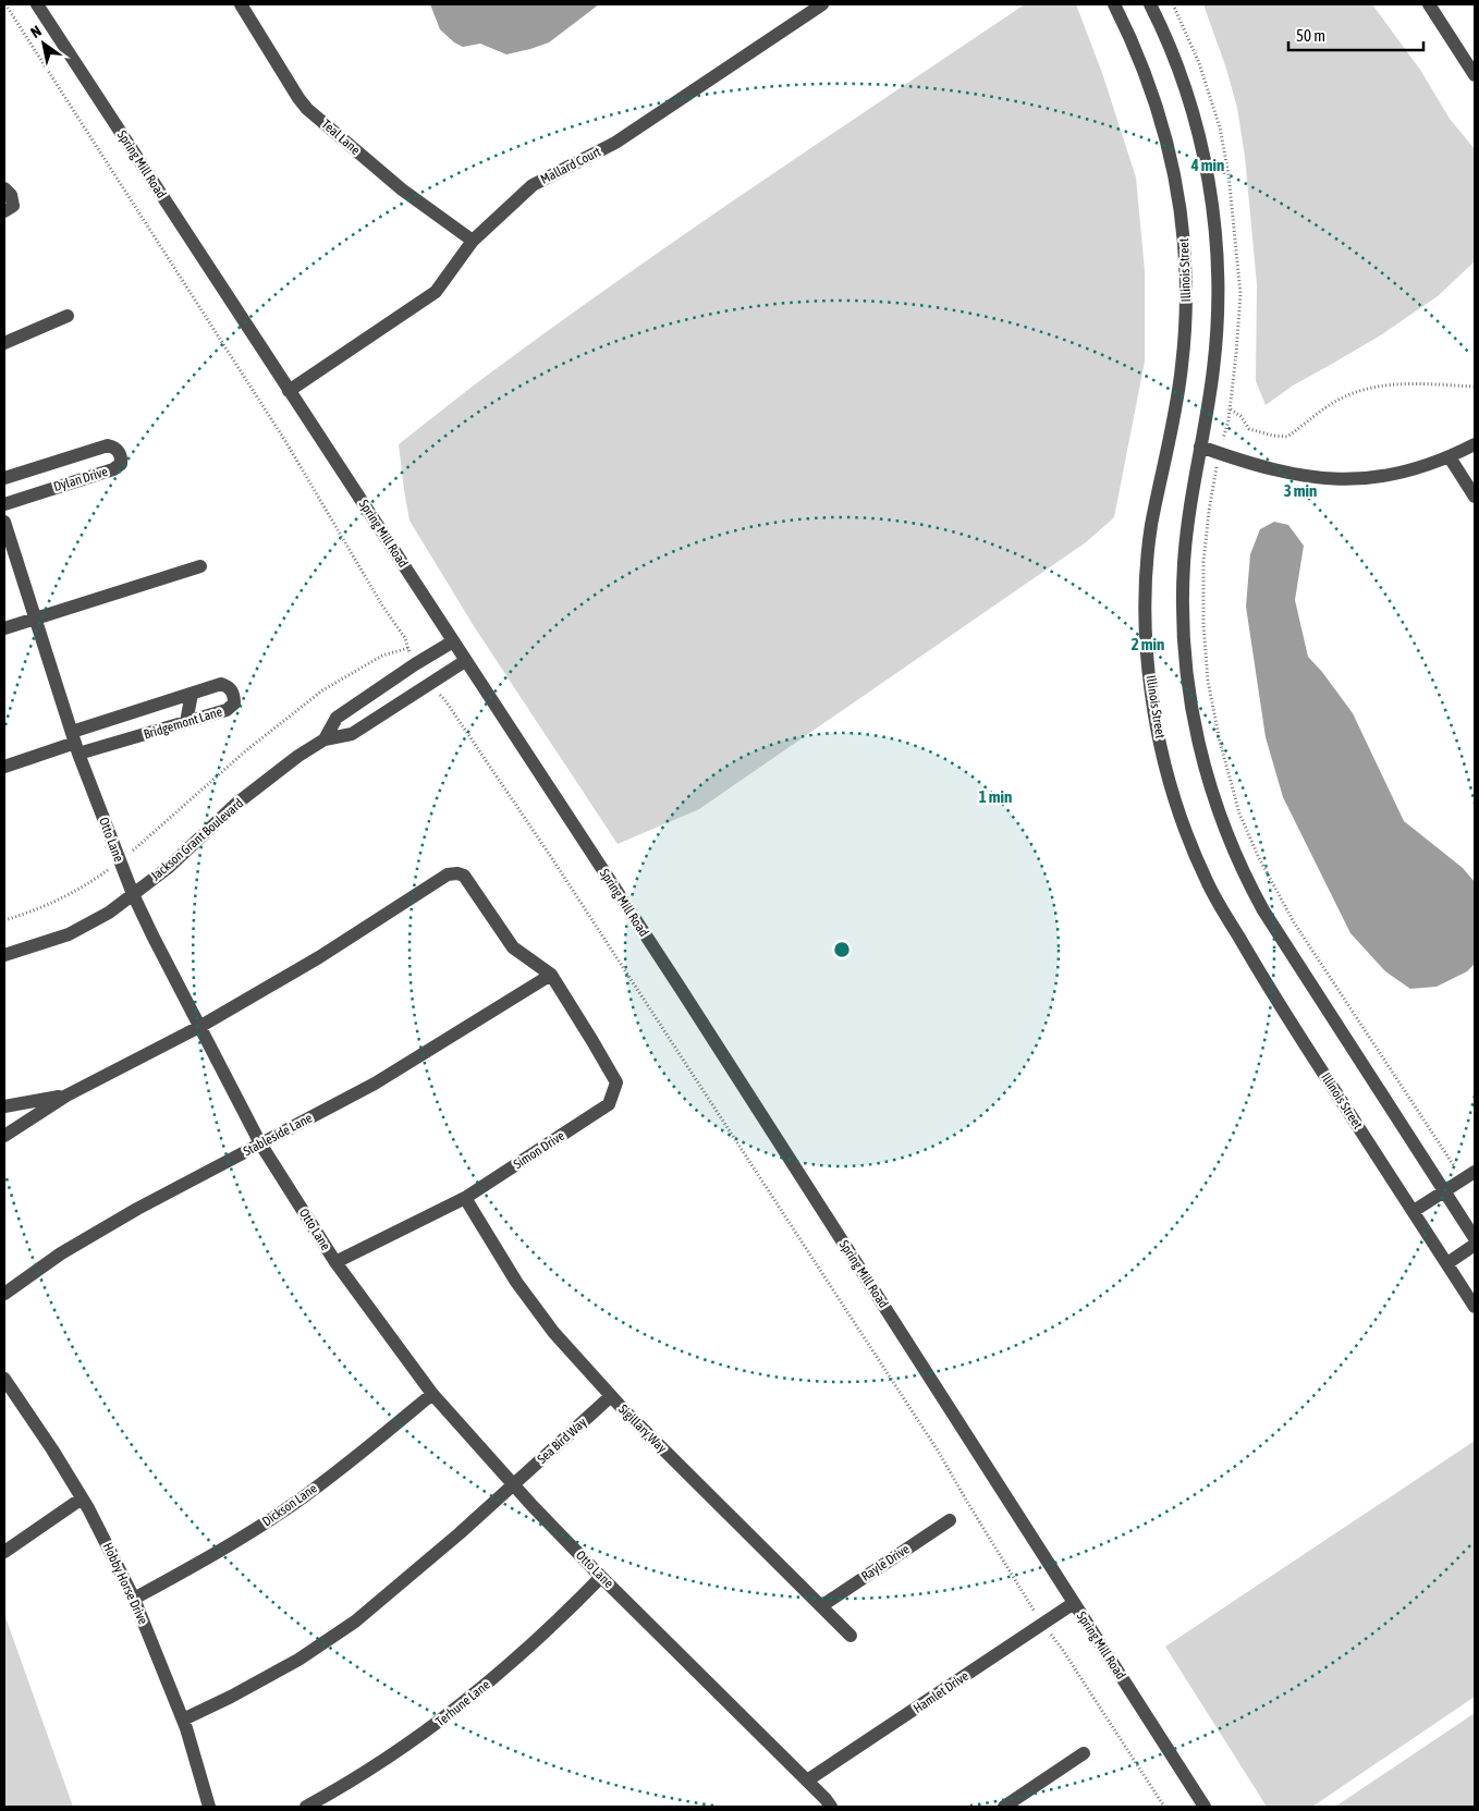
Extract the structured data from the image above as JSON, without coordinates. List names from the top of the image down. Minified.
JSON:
{"streets":{"street":["Teal Lane","Spring Mill Road","Mallard Court","Illinois Street","Dylan Drive","Bridgemont Lane","Otto Lane","Jackson Grant Boulevard","Stableside Lane","Simon Drive","Sigillary Way","Sea Bird Way","Dickson Lane","Rayle Drive","Hobby Horse Drive","Hamlet Drive","Terhune Lane"]},"crossings":[["Teal Lane","Mallard Court"],["Spring Mill Road","Mallard Court"],["Spring Mill Road","Jackson Grant Boulevard"],["Spring Mill Road","Hamlet Drive"],["Bridgemont Lane","Otto Lane"],["Otto Lane","Jackson Grant Boulevard"],["Otto Lane","Stableside Lane"],["Otto Lane","Simon Drive"],["Otto Lane","Sea Bird Way"],["Otto Lane","Dickson Lane"],["Otto Lane","Hamlet Drive"],["Otto Lane","Terhune Lane"],["Stableside Lane","Simon Drive"],["Simon Drive","Sigillary Way"],["Sigillary Way","Sea Bird Way"],["Sigillary Way","Rayle Drive"],["Sea Bird Way","Hobby Horse Drive"],["Dickson Lane","Hobby Horse Drive"]],"scale_bar":"50 m","north":"top left","rings":["4 min","3 min","2 min","1 min"]}
